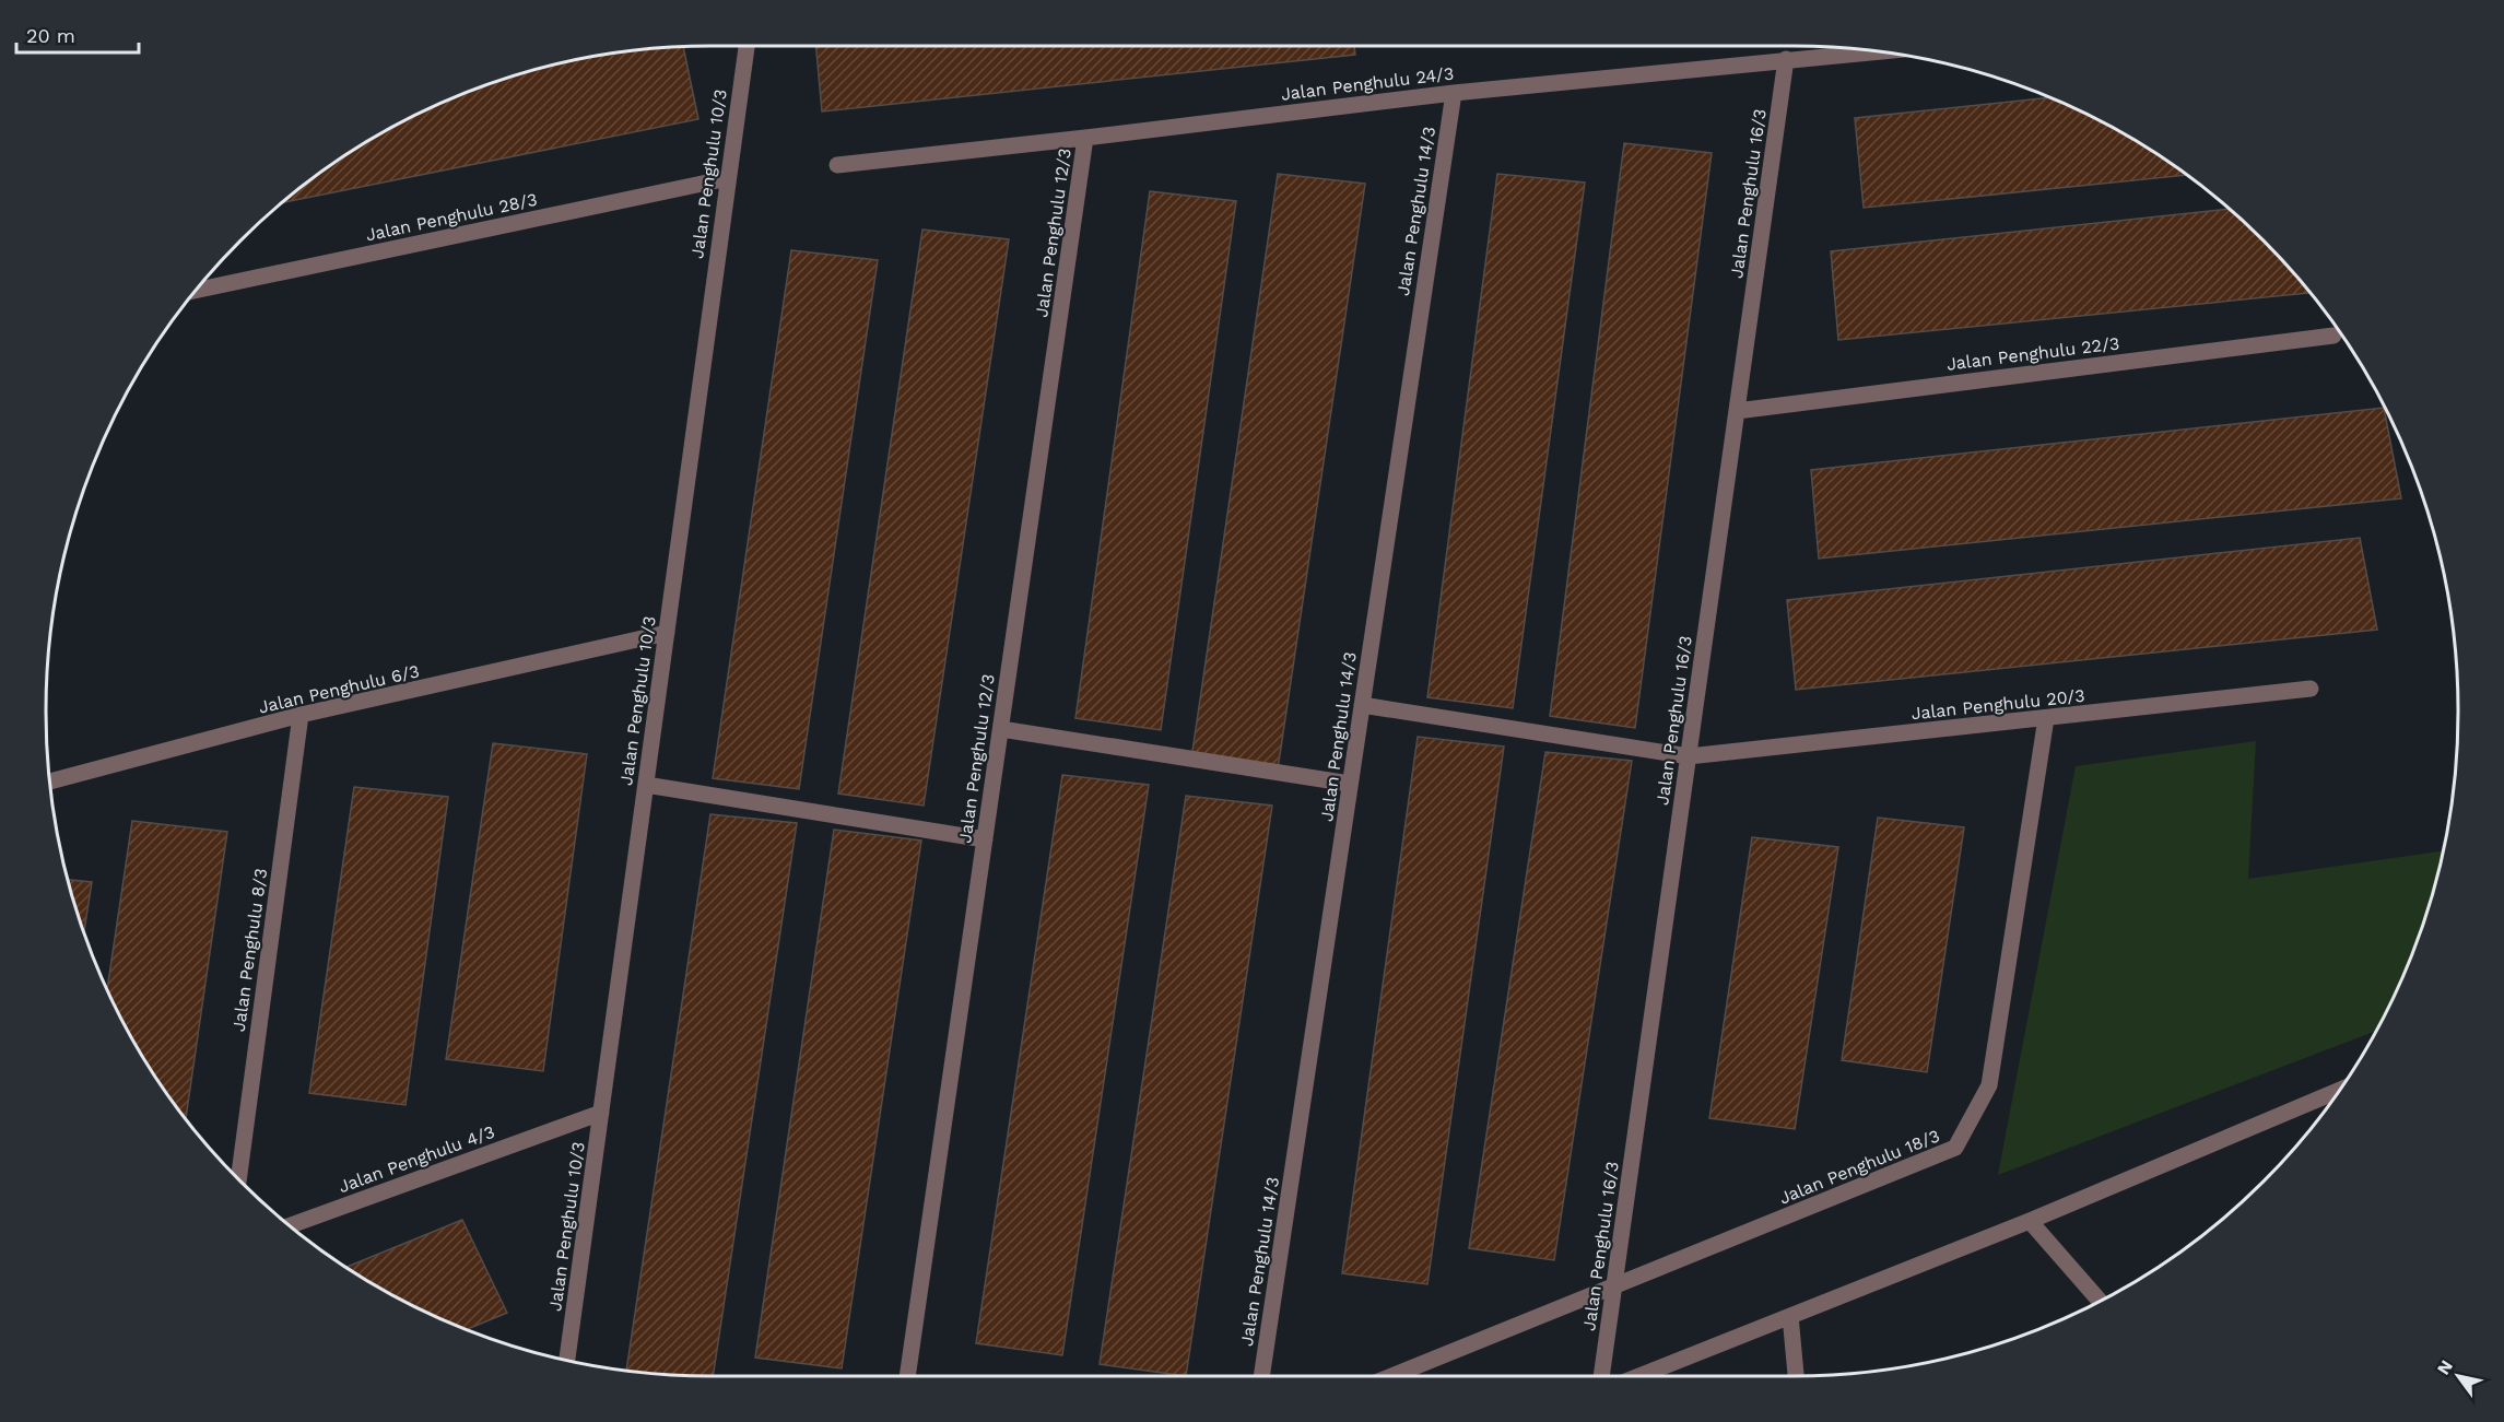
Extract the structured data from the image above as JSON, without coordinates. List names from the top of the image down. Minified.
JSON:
{"streets":{"street":["Jalan Penghulu 24/3","Jalan Penghulu 10/3","Jalan Penghulu 16/3","Jalan Penghulu 14/3","Jalan Penghulu 28/3","Jalan Penghulu 12/3","Jalan Penghulu 22/3","Jalan Penghulu 6/3","Jalan Penghulu 20/3","Jalan Penghulu 8/3","Jalan Penghulu 4/3","Jalan Penghulu 18/3"]},"crossings":[["Jalan Penghulu 24/3","Jalan Penghulu 16/3"],["Jalan Penghulu 24/3","Jalan Penghulu 14/3"],["Jalan Penghulu 24/3","Jalan Penghulu 12/3"],["Jalan Penghulu 10/3","Jalan Penghulu 28/3"],["Jalan Penghulu 10/3","Jalan Penghulu 6/3"],["Jalan Penghulu 10/3","Jalan Penghulu 4/3"],["Jalan Penghulu 16/3","Jalan Penghulu 22/3"],["Jalan Penghulu 16/3","Jalan Penghulu 20/3"],["Jalan Penghulu 16/3","Jalan Penghulu 18/3"],["Jalan Penghulu 14/3","Jalan Penghulu 20/3"],["Jalan Penghulu 6/3","Jalan Penghulu 8/3"],["Jalan Penghulu 20/3","Jalan Penghulu 18/3"]],"scale_bar":"20 m","north":"top left"}
